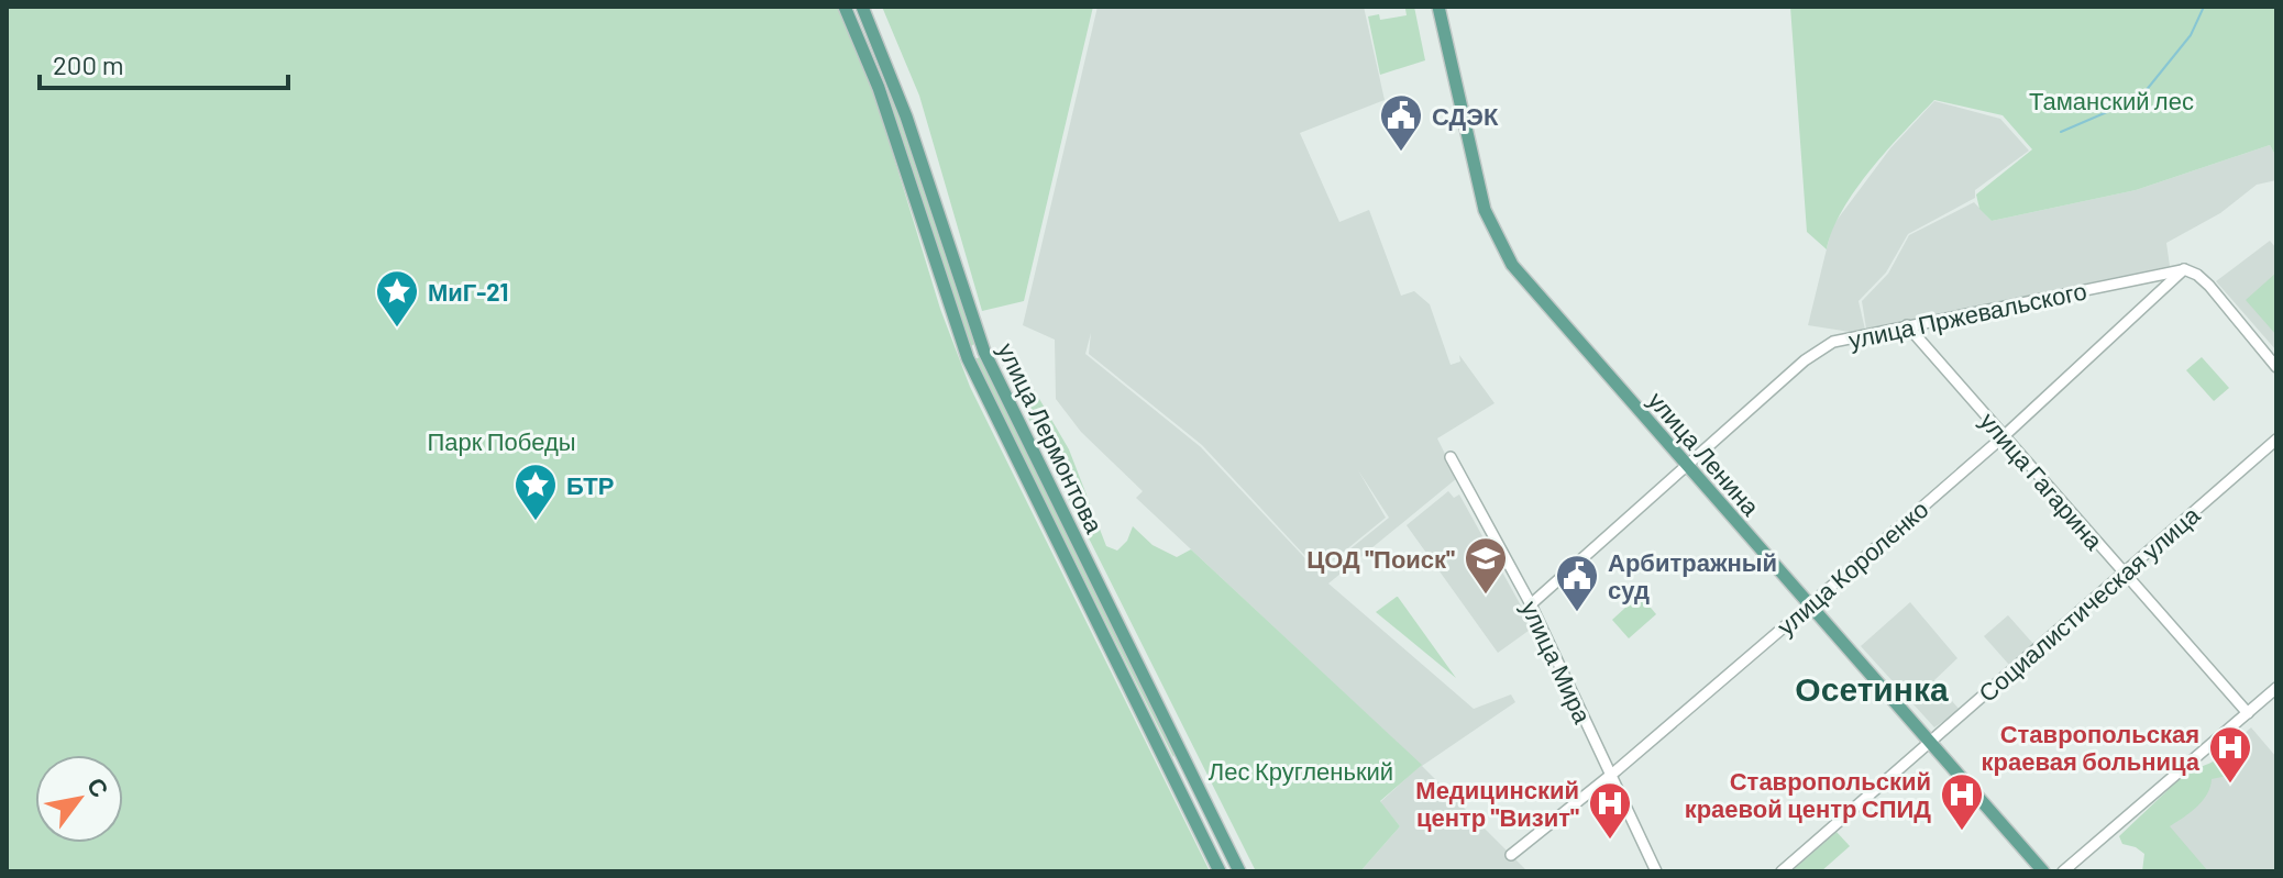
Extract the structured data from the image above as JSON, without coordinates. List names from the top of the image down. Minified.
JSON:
{"streets":{"main road":["улица Лермонтова","улица Ленина"],"street":["улица Пржевальского","улица Гагарина","улица Короленко","Социалистическая улица","улица Мира"]},"crossings":[["улица Пржевальского","улица Ленина"],["улица Пржевальского","улица Гагарина"],["улица Пржевальского","улица Короленко"],["улица Пржевальского","улица Мира"],["улица Ленина","улица Короленко"],["улица Ленина","Социалистическая улица"],["улица Гагарина","улица Короленко"],["улица Гагарина","Социалистическая улица"],["улица Короленко","улица Мира"]],"districts":["Осетинка"],"parks":["Таманский лес","Парк Победы","Лес Кругленький"],"places":{"public building":["СДЭК","Арбитражный суд"],"place":["МиГ-21","БТР"],"school or university":["ЦОД \"Поиск\""],"hospital":["Ставропольская краевая больница","Ставропольский краевой центр СПИД","Медицинский центр \"Визит\""]},"scale_bar":"200 m","north":"top right"}
